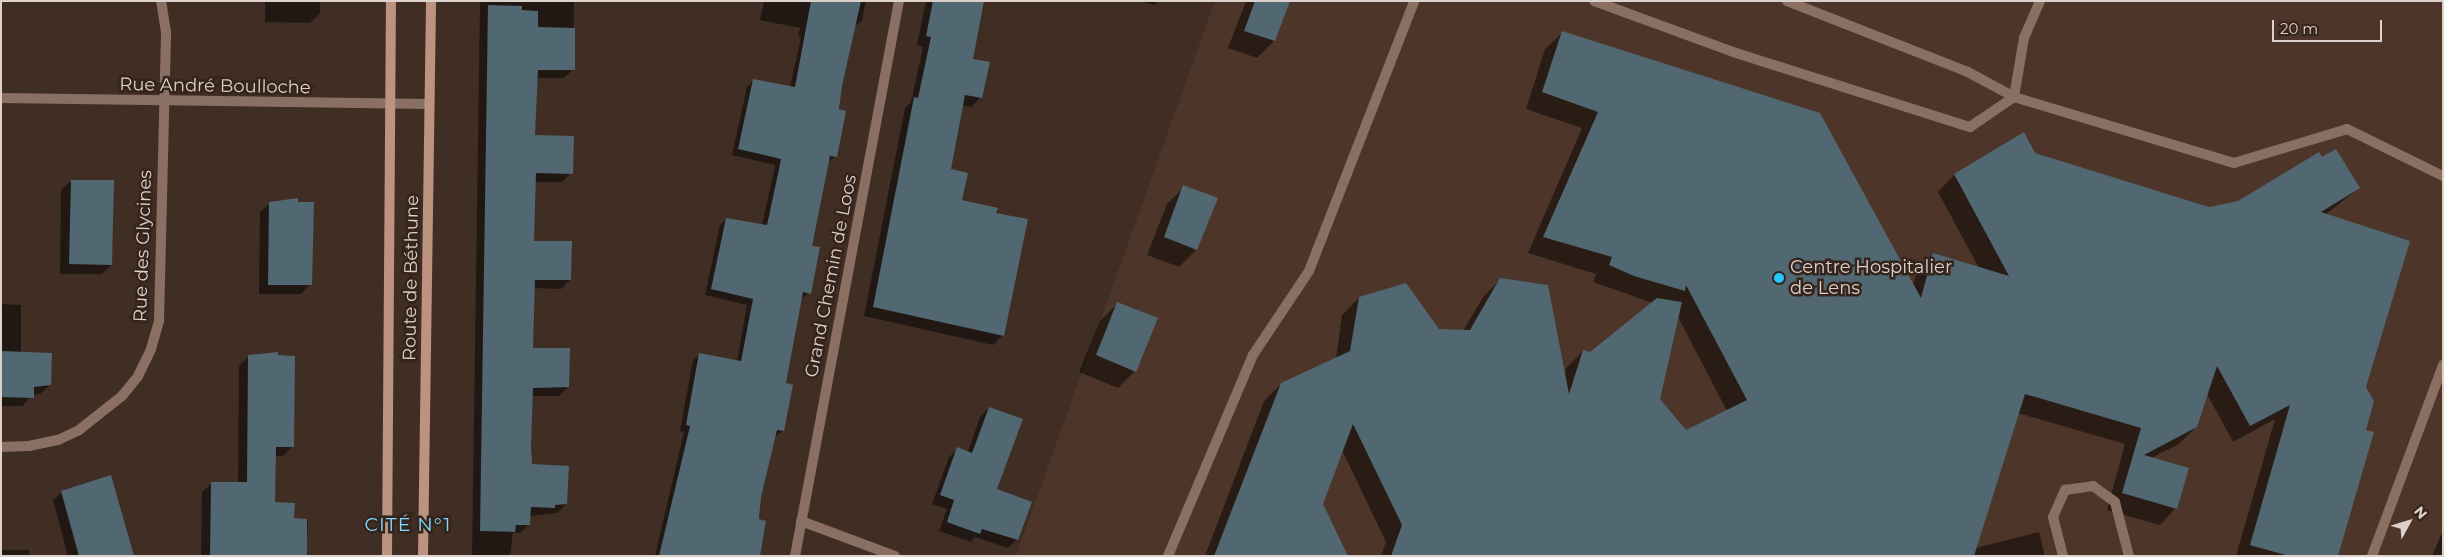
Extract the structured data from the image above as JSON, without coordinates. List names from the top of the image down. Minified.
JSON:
{"streets":{"main road":["Route de Béthune"],"street":["Rue André Boulloche","Rue des Glycines","Grand Chemin de Loos"]},"crossings":[["Rue André Boulloche","Rue des Glycines"],["Rue André Boulloche","Route de Béthune"]],"districts":["CITÉ N°1"],"places":["Centre Hospitalier de Lens"],"scale_bar":"20 m","north":"top right"}
